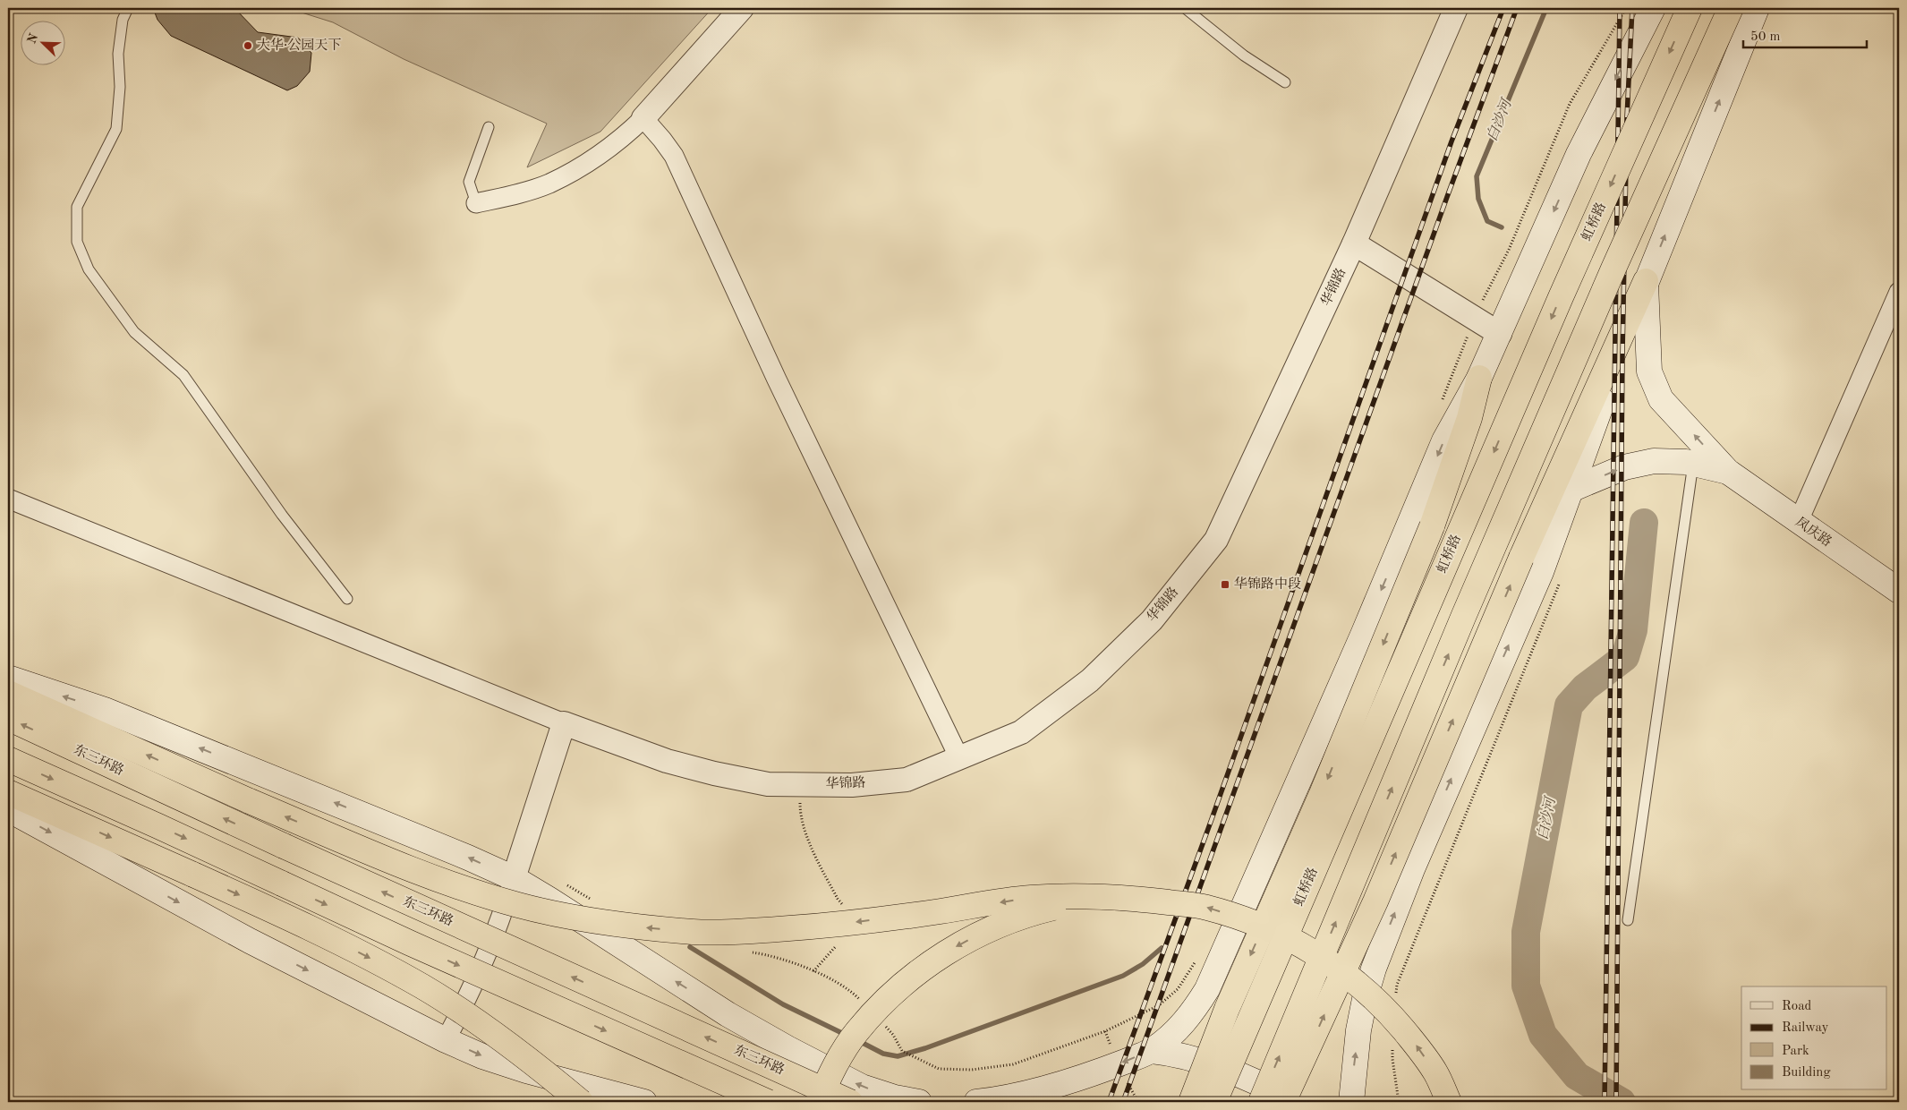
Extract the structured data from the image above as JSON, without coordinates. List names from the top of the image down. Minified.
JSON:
{"streets":{"highway":["虹桥路","东三环路"],"main road":["凤庆路"],"street":["华锦路"]},"water":["白沙河"],"places":{"other":["大华·公园天下"],"transit":["华锦路中段"]},"legend":["Road","Railway","Park","Building"],"scale_bar":"50 m","north":"top left"}
